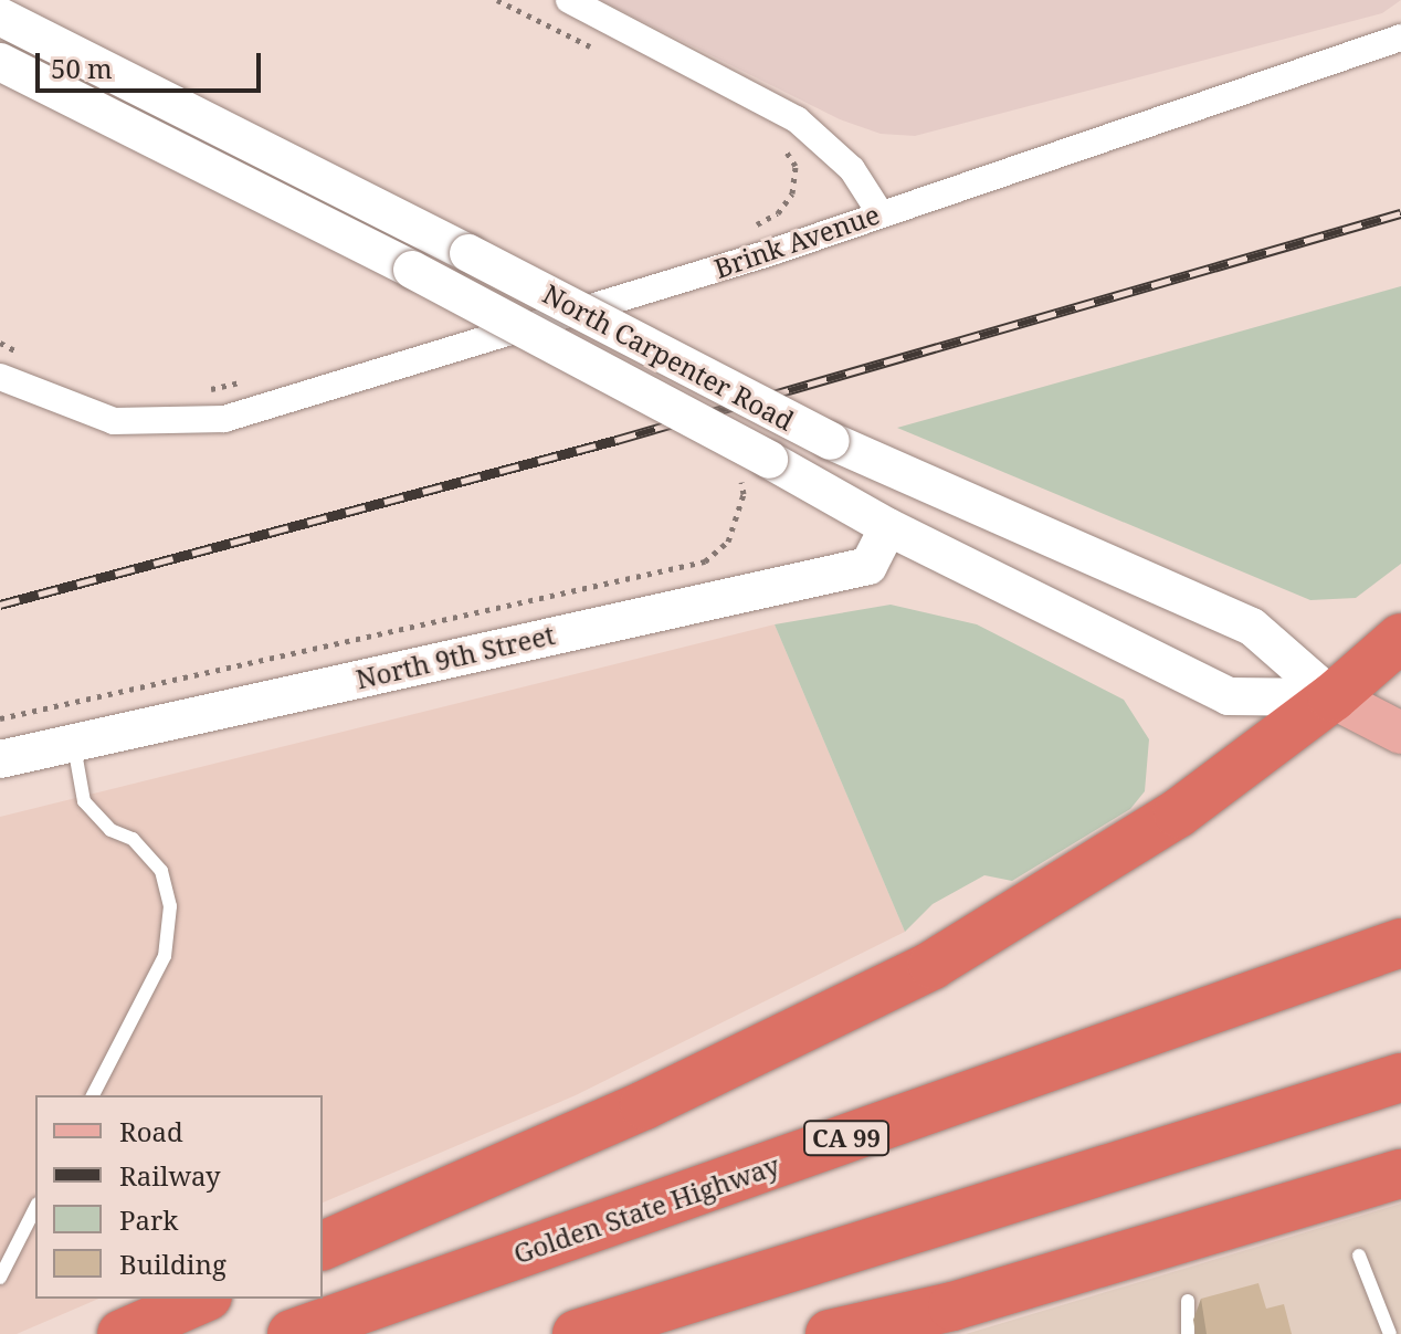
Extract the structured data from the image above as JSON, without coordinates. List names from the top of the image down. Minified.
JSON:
{"streets":{"highway":["CA 99","Golden State Highway"],"main road":["North Carpenter Road","North 9th Street"],"street":["Brink Avenue"]},"crossings":[["North Carpenter Road","North 9th Street"]],"legend":["Road","Railway","Park","Building"],"scale_bar":"50 m"}
